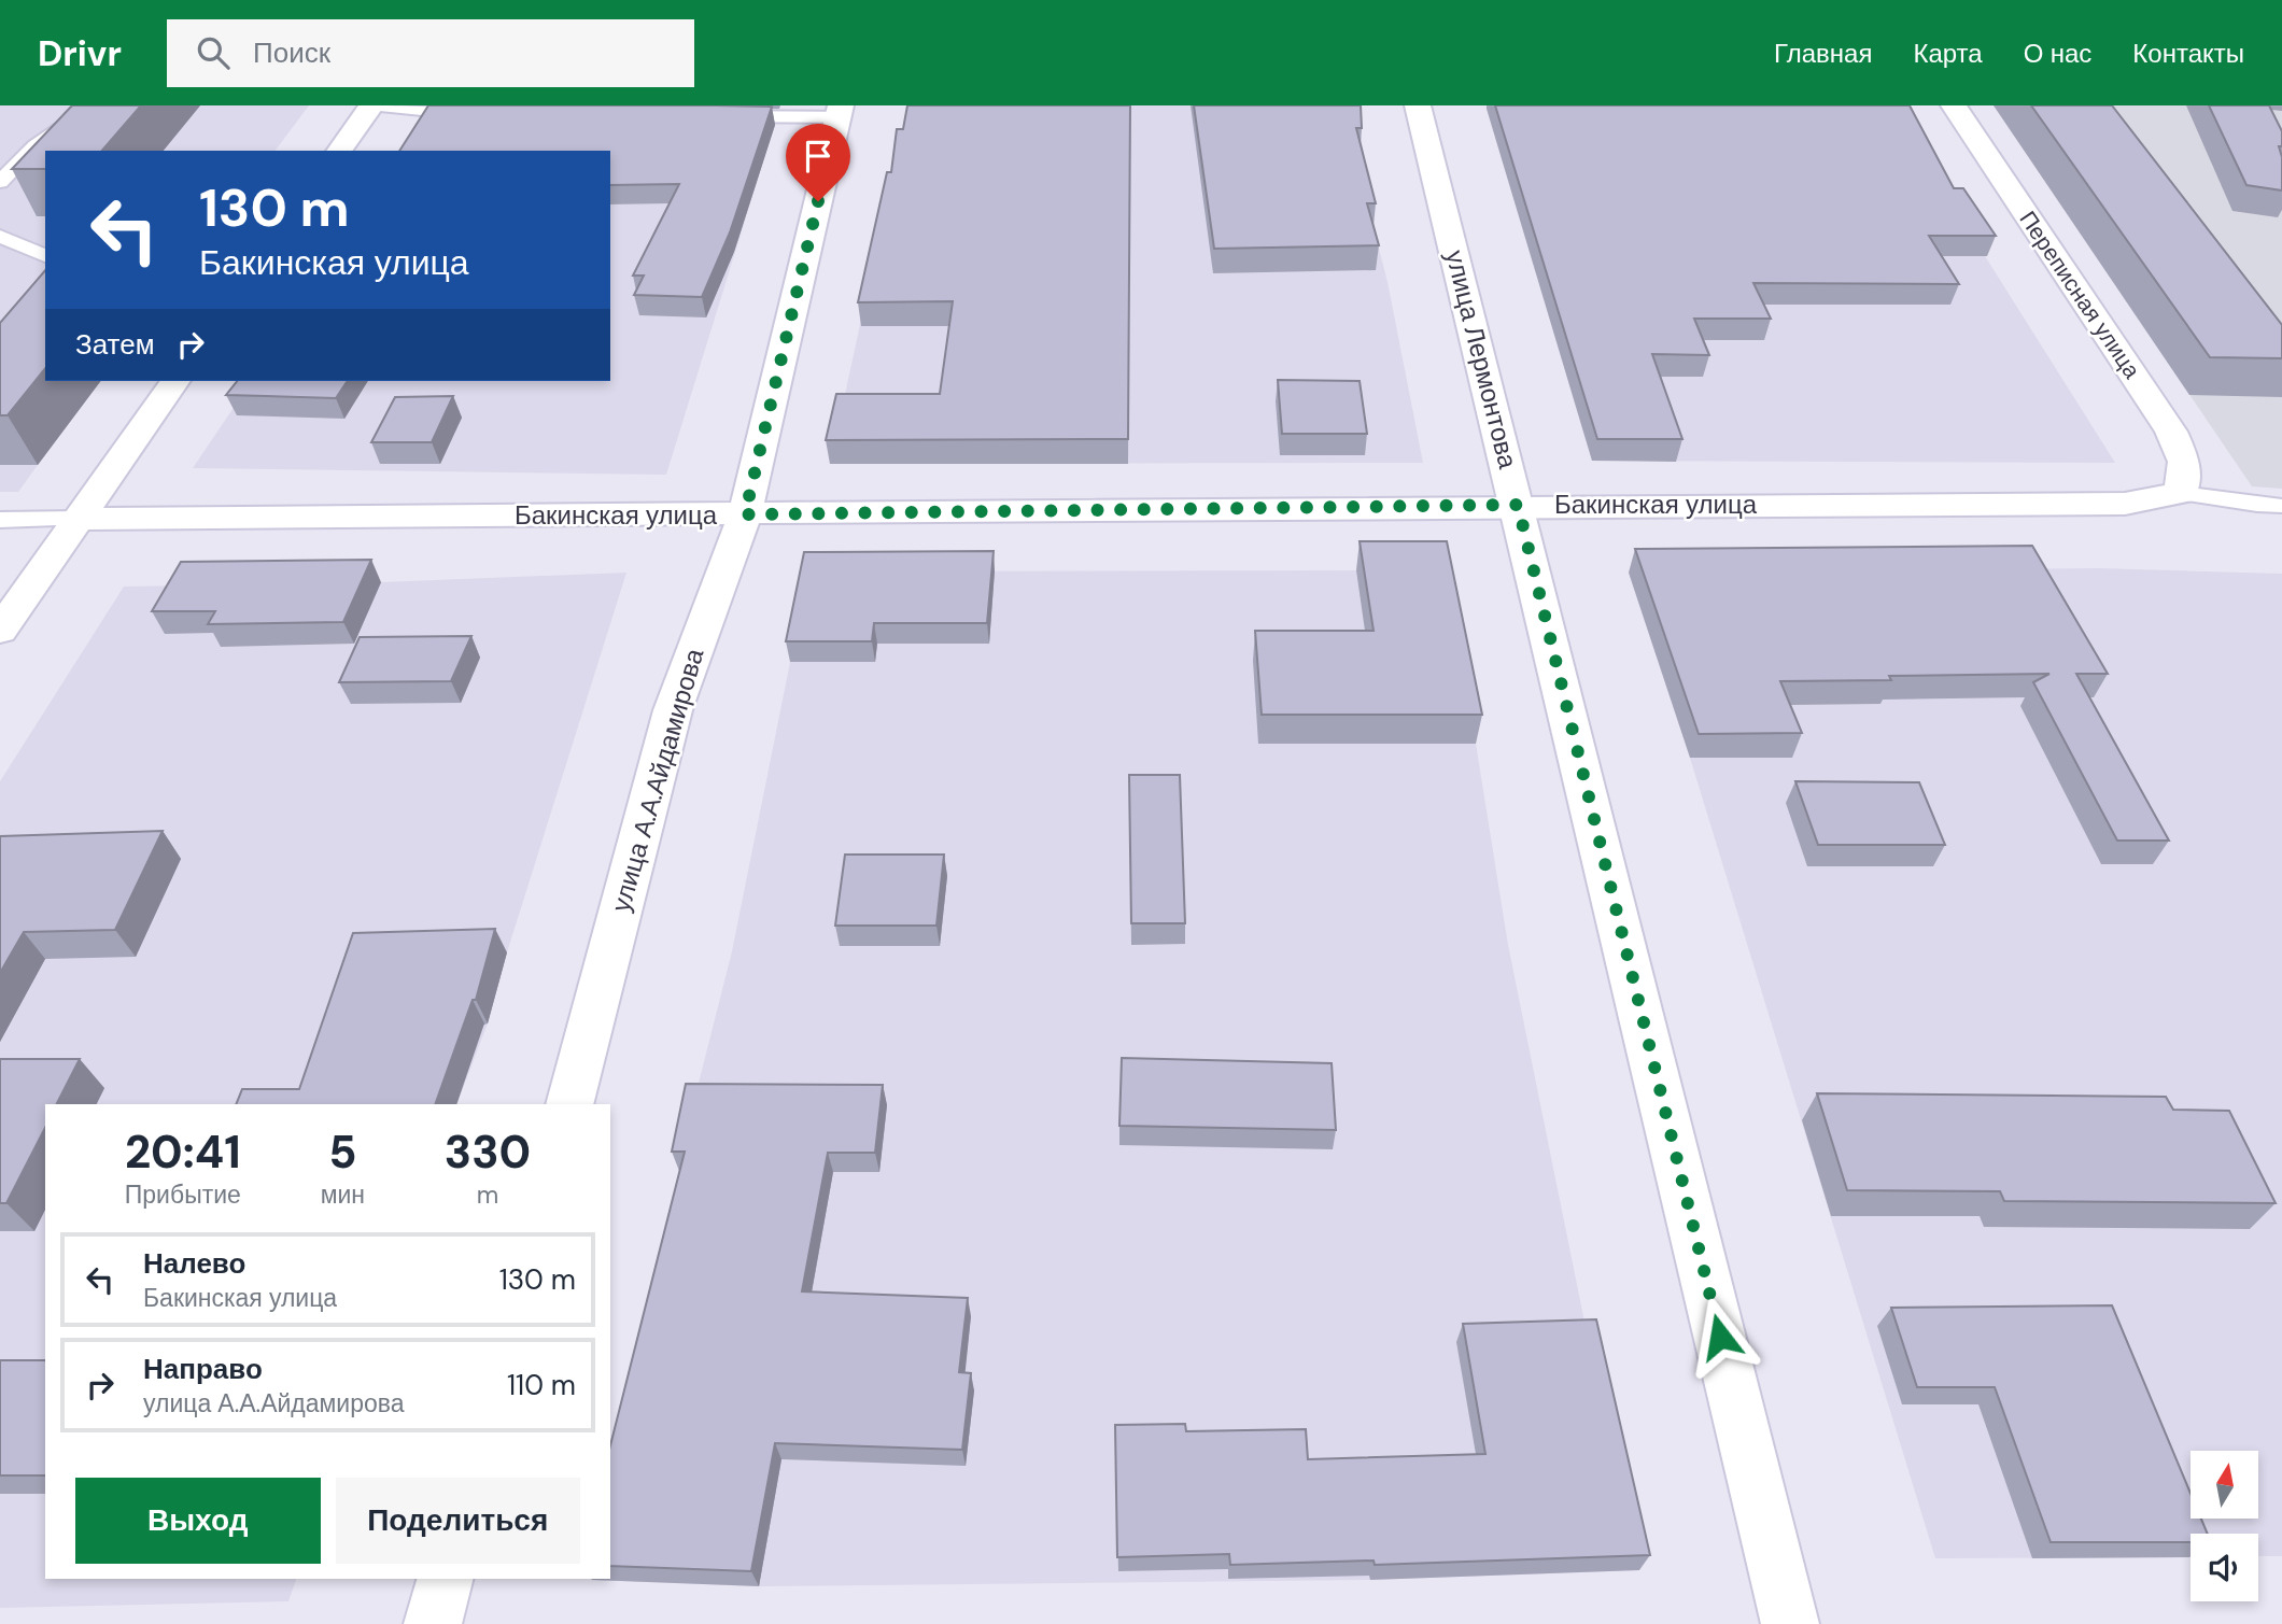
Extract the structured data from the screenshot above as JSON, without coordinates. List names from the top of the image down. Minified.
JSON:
{"streets":{"street":["Переписная улица","улица Лермонтова","Бакинская улица","улица А.А.Айдамирова"]},"crossings":[["Переписная улица","Бакинская улица"],["улица Лермонтова","Бакинская улица"],["Бакинская улица","улица А.А.Айдамирова"]],"north":"top","page":{"header":"Drivr","search":"Поиск","nav":["Главная","Карта","О нас","Контакты"],"turn":["130 m","Бакинская улица"],"then":"Затем","eta":["20:41","Прибытие","5","мин","330","m"],"list":[{"name":"Налево","note":"Бакинская улица","value":"130 m"},{"name":"Направо","note":"улица А.А.Айдамирова","value":"110 m"}],"buttons":["Выход","Поделиться"]}}
